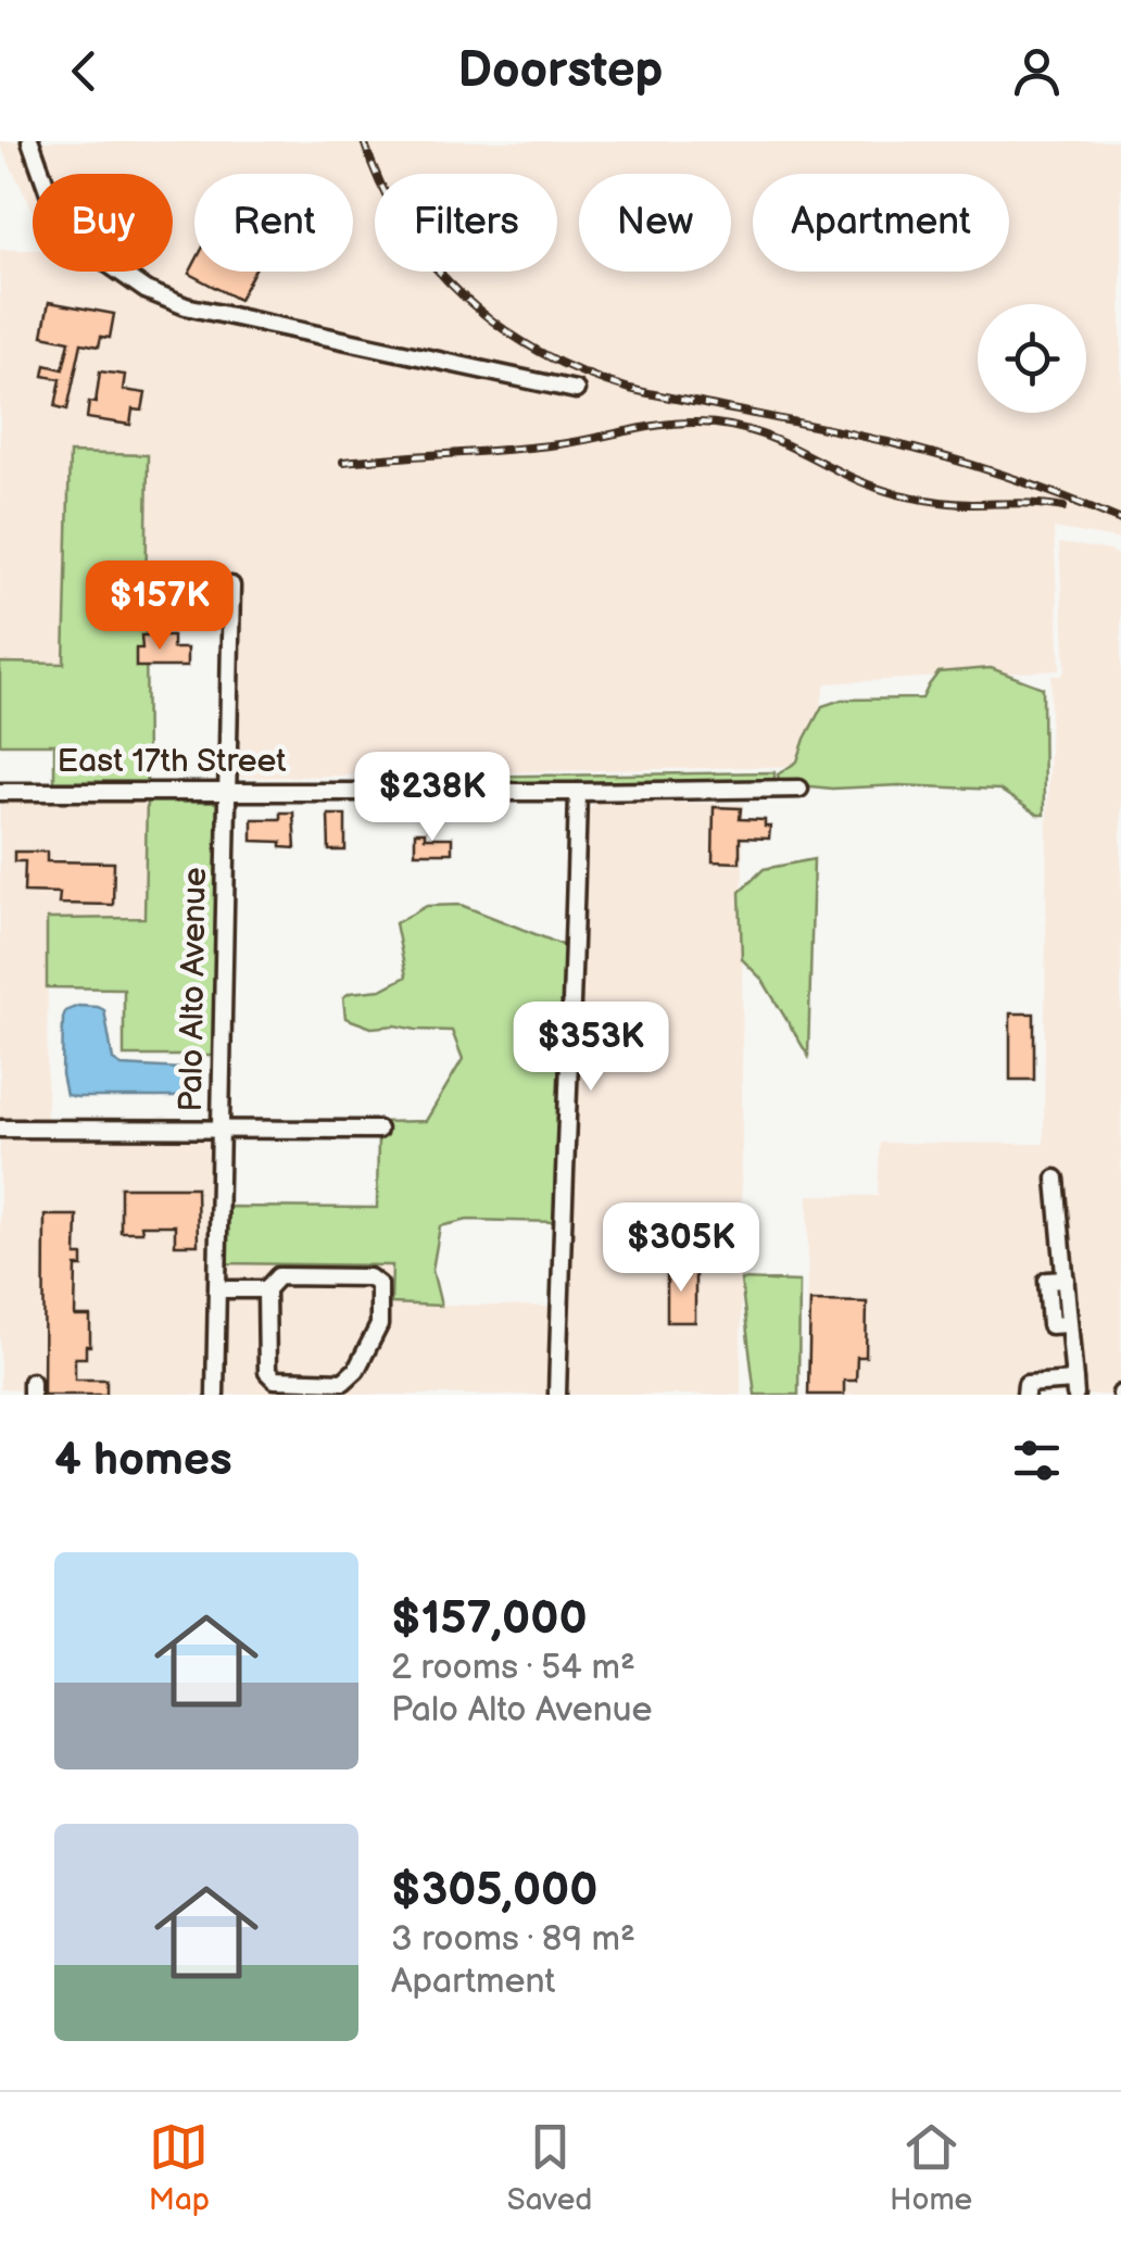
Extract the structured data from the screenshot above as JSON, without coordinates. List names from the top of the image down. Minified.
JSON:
{"streets":{"street":["East 17th Street","Palo Alto Avenue"]},"crossings":[["East 17th Street","Palo Alto Avenue"]],"page":{"header":"Doorstep","chip":["Buy","Rent","Filters","New","Apartment"],"price":["$157K","$238K","$353K","$305K"],"heading":"4 homes","list":[{"name":"$157,000","note":"2 rooms · 54 m² · Palo Alto Avenue"},{"name":"$305,000","note":"3 rooms · 89 m² · Apartment"}],"tabs":["Map","Saved","Home"]}}
